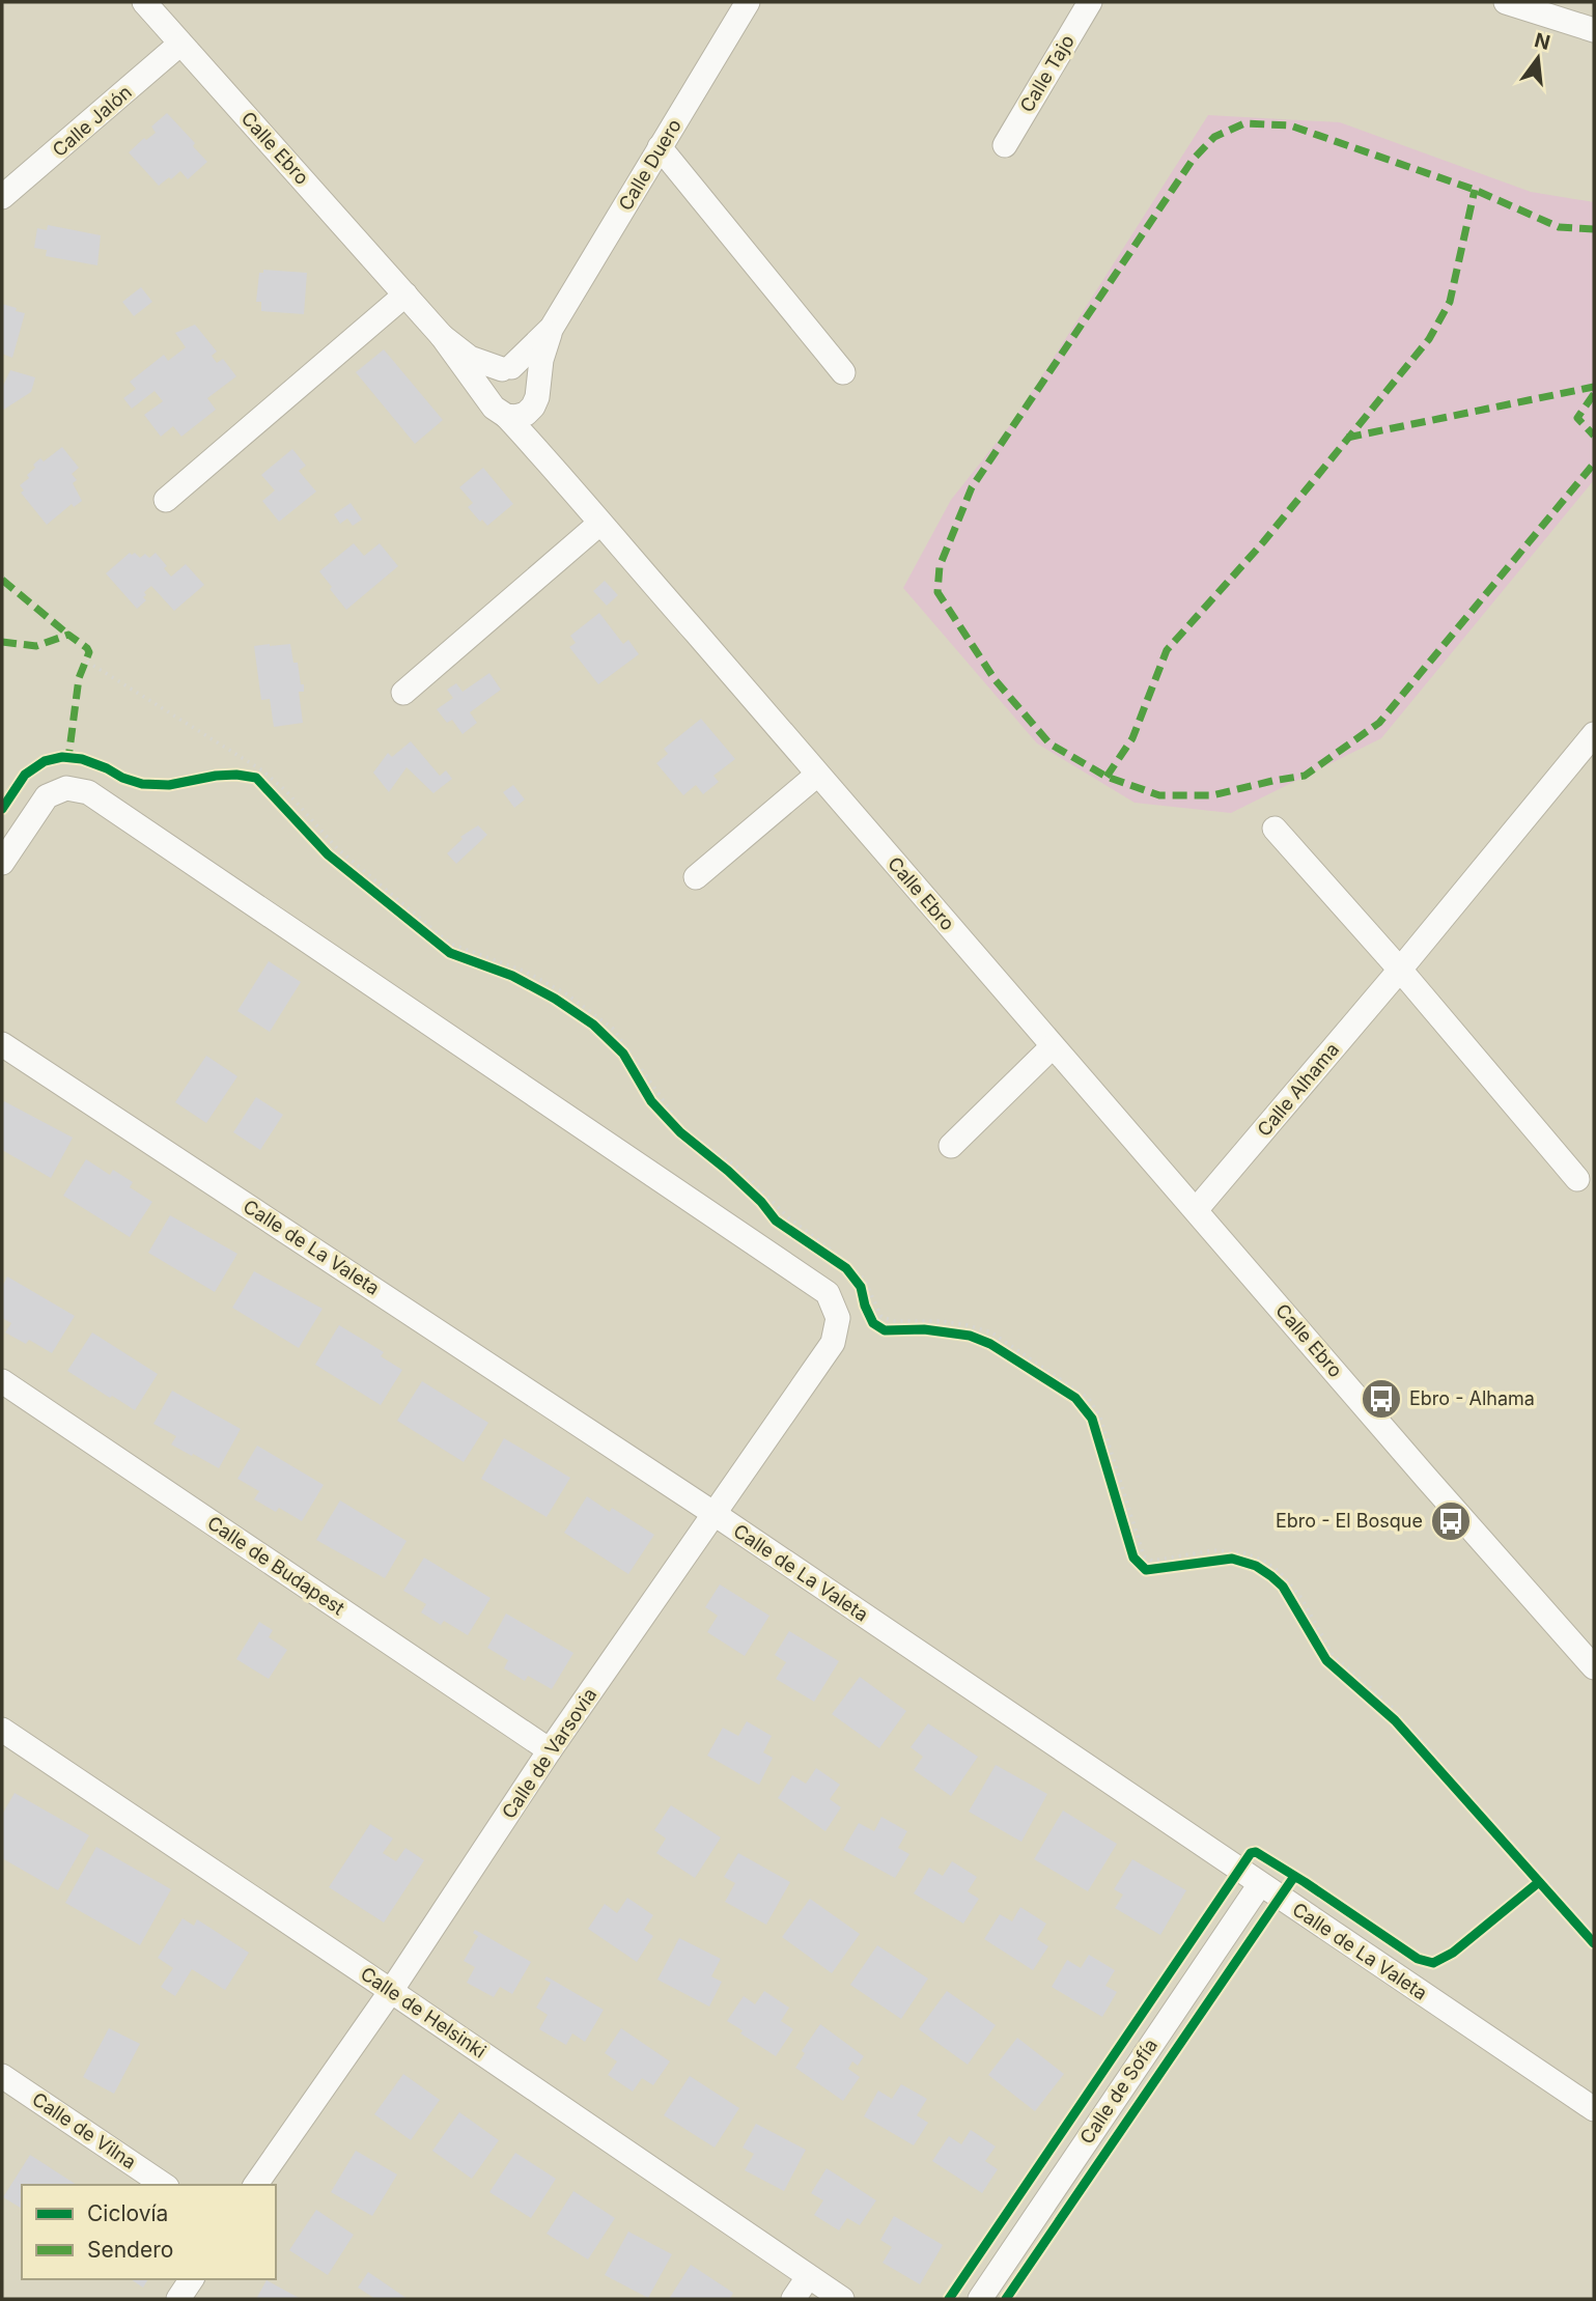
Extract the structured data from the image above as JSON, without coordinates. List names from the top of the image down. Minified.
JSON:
{"streets":{"street":["Calle Tajo","Calle Jalón","Calle Ebro","Calle Duero","Calle Alhama","Calle de La Valeta","Calle de Budapest","Calle de Varsovia","Calle de Helsinki","Calle de Sofía","Calle de Vilna"]},"crossings":[["Calle Jalón","Calle Ebro"],["Calle Ebro","Calle Duero"],["Calle Ebro","Calle Alhama"],["Calle de La Valeta","Calle de Varsovia"],["Calle de La Valeta","Calle de Sofía"],["Calle de Budapest","Calle de Varsovia"],["Calle de Varsovia","Calle de Helsinki"]],"places":{"bus stop":["Ebro - Alhama","Ebro - El Bosque"]},"legend":["Ciclovía","Sendero"],"north":"top"}
